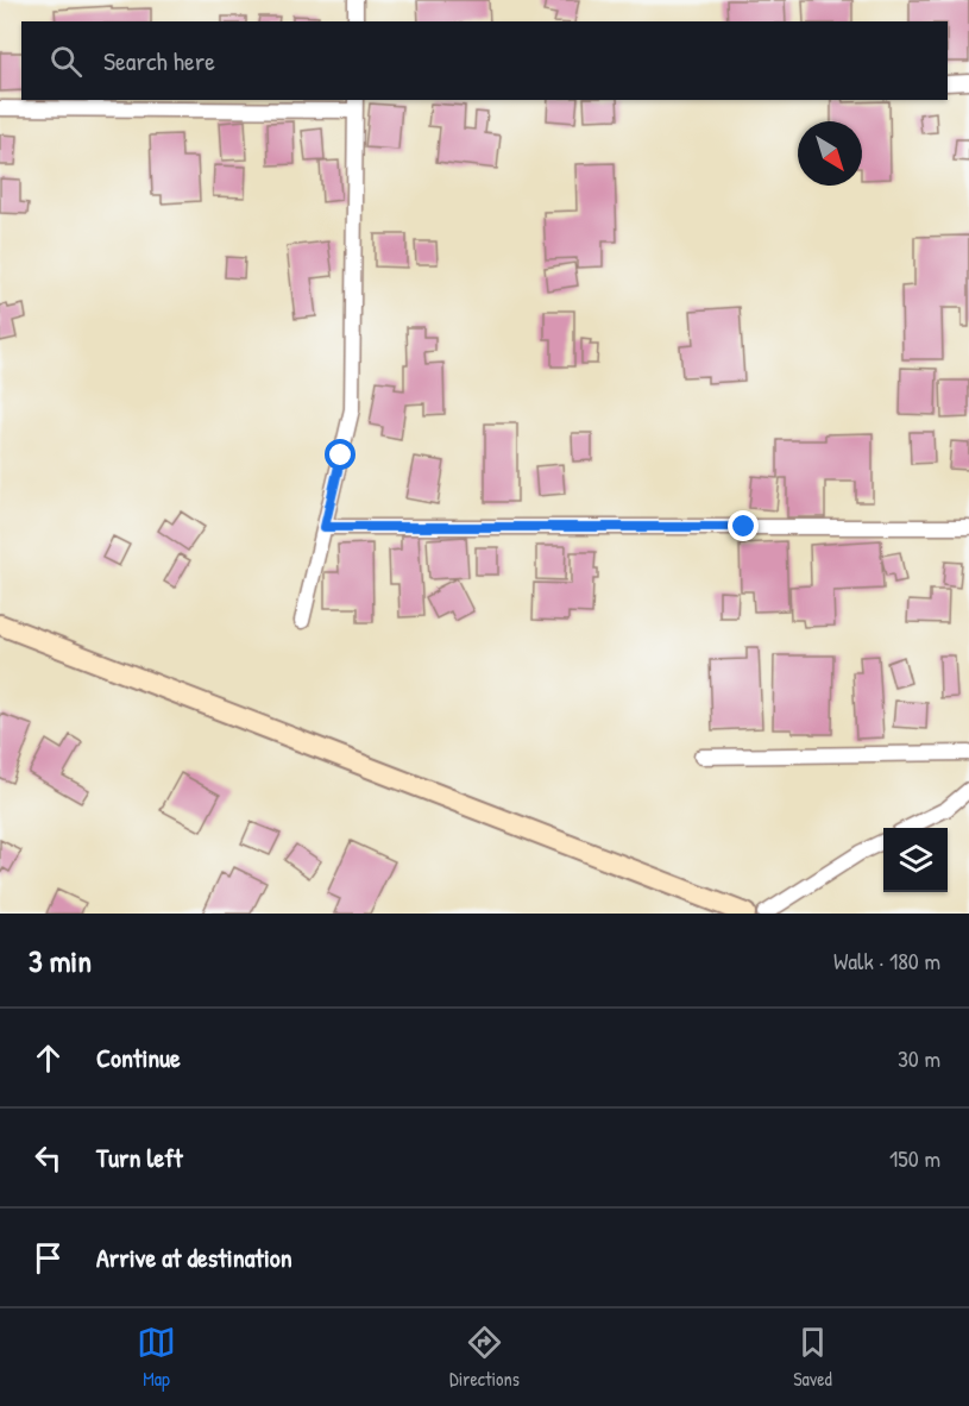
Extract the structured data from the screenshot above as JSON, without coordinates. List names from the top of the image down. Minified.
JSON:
{"north":"bottom right","page":{"search":"Search here","heading":["3 min","Walk · 180 m"],"list":[["Continue","30 m"],["Turn left","150 m"],"Arrive at destination"],"nav":["Map","Directions","Saved"]}}
